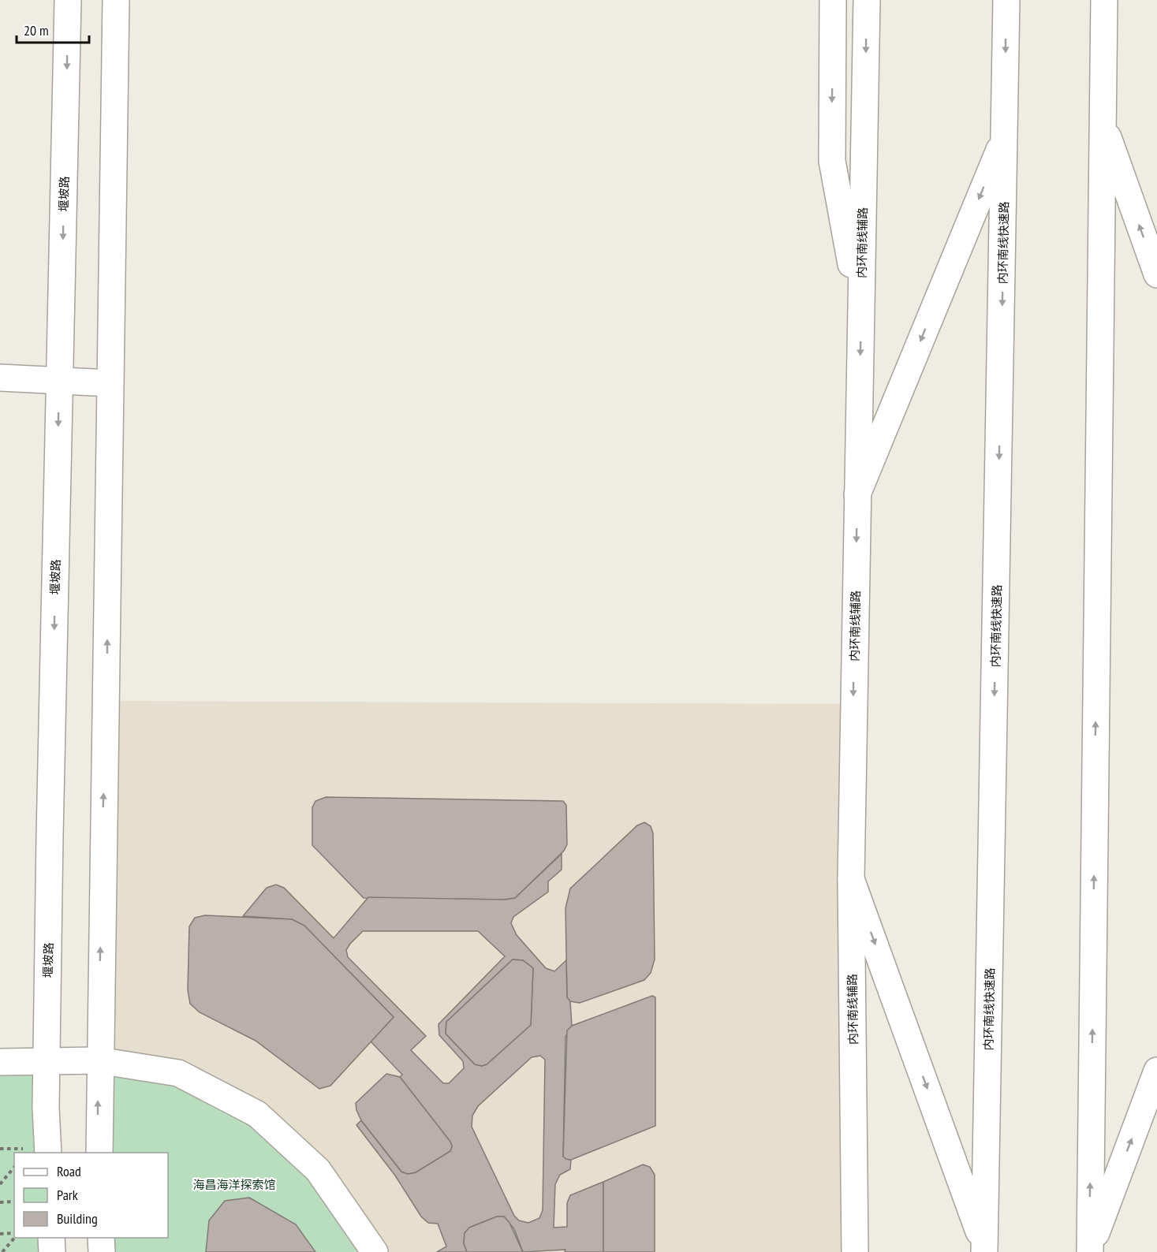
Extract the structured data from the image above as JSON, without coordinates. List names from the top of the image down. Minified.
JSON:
{"streets":{"main road":["堰坡路","内环南线辅路","内环南线快速路"]},"parks":["海昌海洋探索馆"],"legend":["Road","Park","Building"],"scale_bar":"20 m"}
